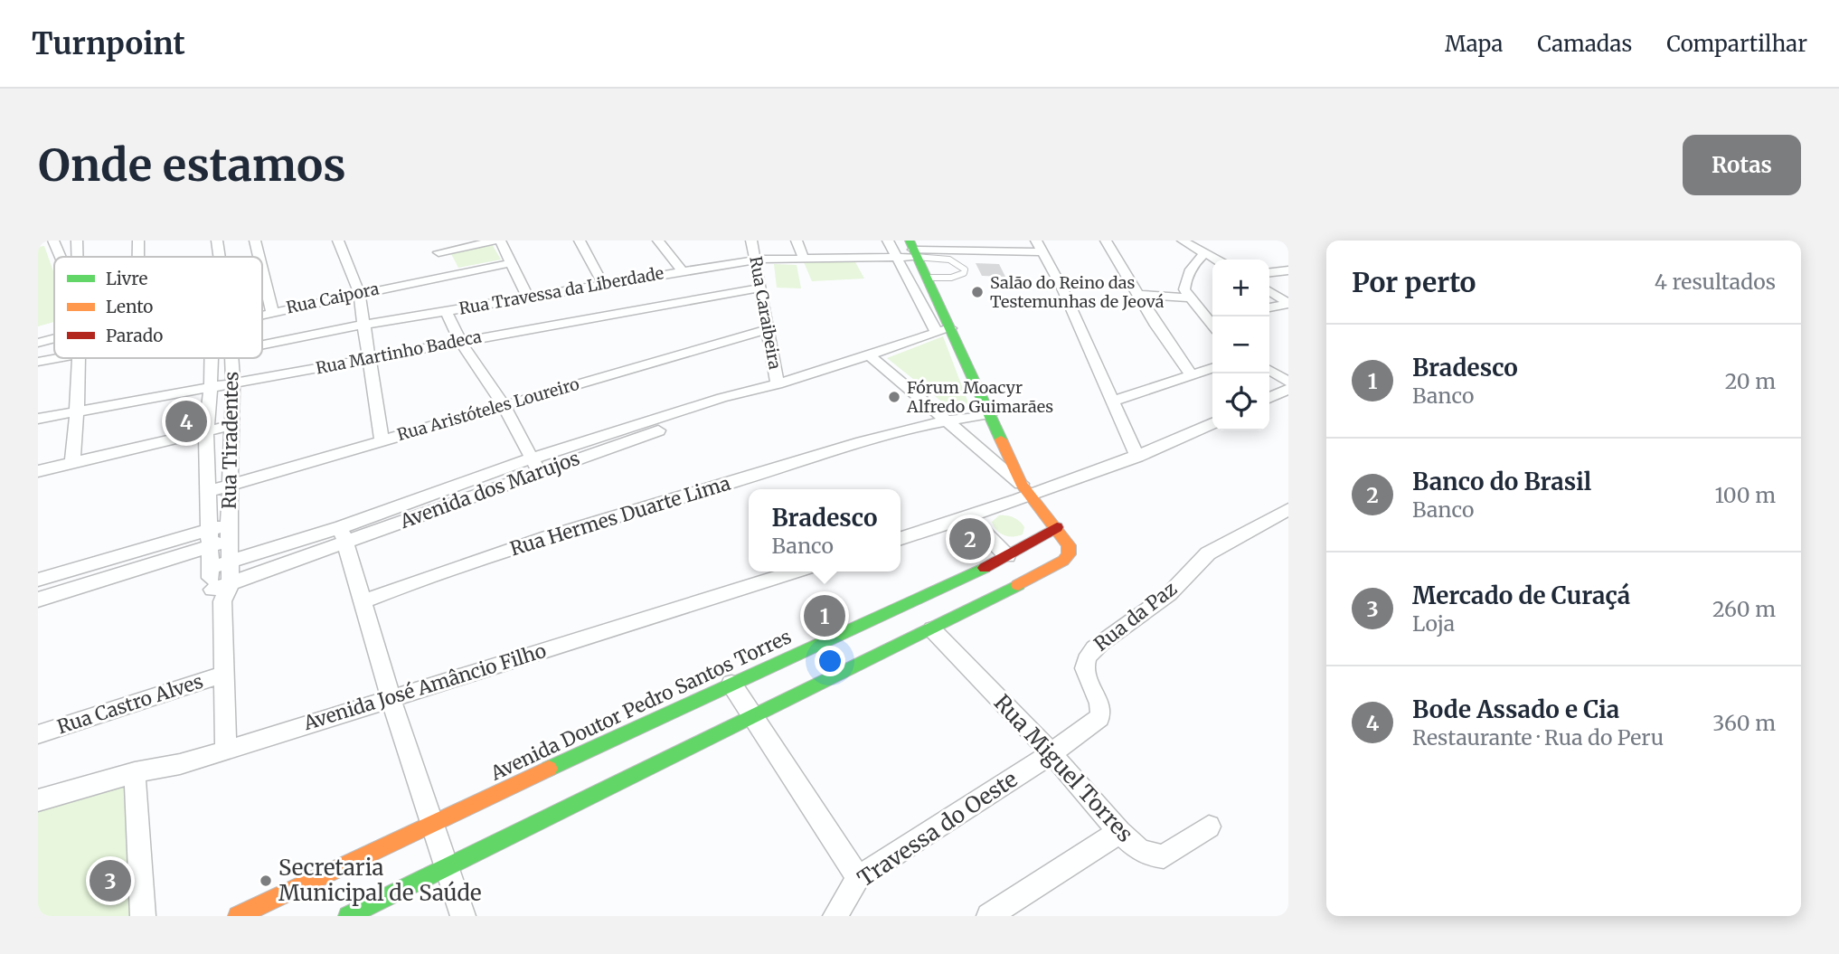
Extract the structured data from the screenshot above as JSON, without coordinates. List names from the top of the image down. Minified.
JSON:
{"streets":{"main road":["Avenida Doutor Pedro Santos Torres"],"street":["Rua Travessa da Liberdade","Rua Caipora","Rua Caraibeira","Rua Martinho Badeca","Rua Aristóteles Loureiro","Rua Tiradentes","Avenida dos Marujos","Rua Hermes Duarte Lima","Rua da Paz","Avenida José Amâncio Filho","Rua Castro Alves","Rua Miguel Torres","Travessa do Oeste"]},"crossings":[["Rua Travessa da Liberdade","Rua Caraibeira"],["Rua Caraibeira","Rua Martinho Badeca"],["Rua Caraibeira","Rua Aristóteles Loureiro"],["Rua Caraibeira","Avenida dos Marujos"],["Rua Martinho Badeca","Rua Tiradentes"],["Rua Aristóteles Loureiro","Rua Tiradentes"],["Rua Tiradentes","Avenida dos Marujos"],["Rua Tiradentes","Avenida José Amâncio Filho"],["Rua Tiradentes","Rua Castro Alves"],["Rua da Paz","Rua Miguel Torres"],["Rua da Paz","Travessa do Oeste"],["Rua Miguel Torres","Travessa do Oeste"]],"places":["Salão do Reino das Testemunhas de Jeová","Fórum Moacyr Alfredo Guimarães","Secretaria Municipal de Saúde"],"legend":["Livre","Lento","Parado"],"page":{"header":"Turnpoint","nav":["Mapa","Camadas","Compartilhar"],"buttons":"Rotas","title":"Onde estamos","heading":["Por perto","4 resultados"],"map_buttons":["+","−"],"list":[{"mark":"1","name":"Bradesco","note":"Banco","value":"20 m"},{"mark":"2","name":"Banco do Brasil","note":"Banco","value":"100 m"},{"mark":"3","name":"Mercado de Curaçá","note":"Loja","value":"260 m"},{"mark":"4","name":"Bode Assado e Cia","note":"Restaurante · Rua do Peru","value":"360 m"}],"pins":["4","2","1","3"],"popup":["Bradesco","Banco"]}}
